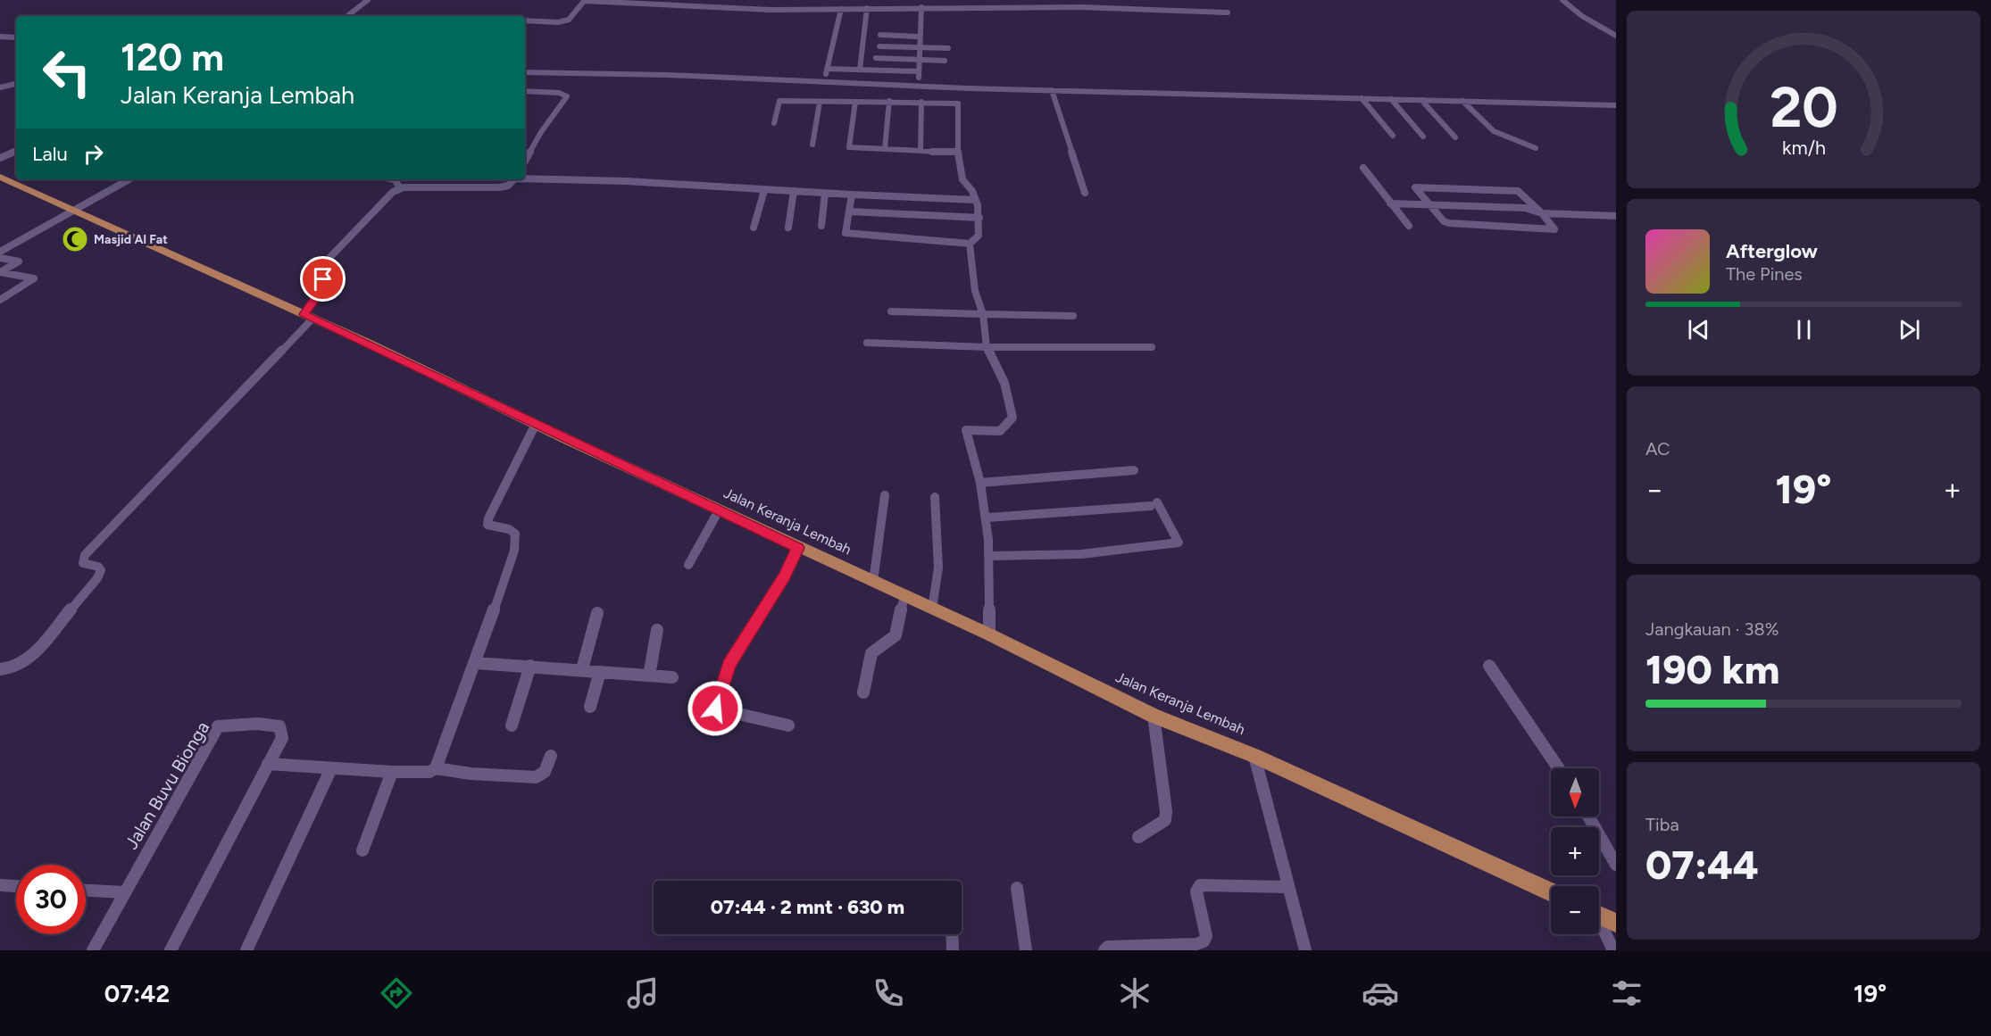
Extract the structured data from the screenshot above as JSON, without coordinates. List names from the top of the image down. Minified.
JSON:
{"streets":{"main road":["Jalan Keranja Lembah"],"street":["Jalan Buvu Bionga"]},"places":{"mosque":["Masjid Al Fat"]},"north":"bottom","page":{"turn":["120 m","Jalan Keranja Lembah"],"then":"Lalu","song":["Afterglow","The Pines"],"tile":["AC",["Jangkauan · 38%","190 km"],["Tiba","07:44"]],"heat":["−","19°","+"],"map_buttons":["+","−"],"limit":"30","trip":"07:44 · 2 mnt · 630 m","tabs":["07:42","19°"],"gauge":["20","km/h"]}}
